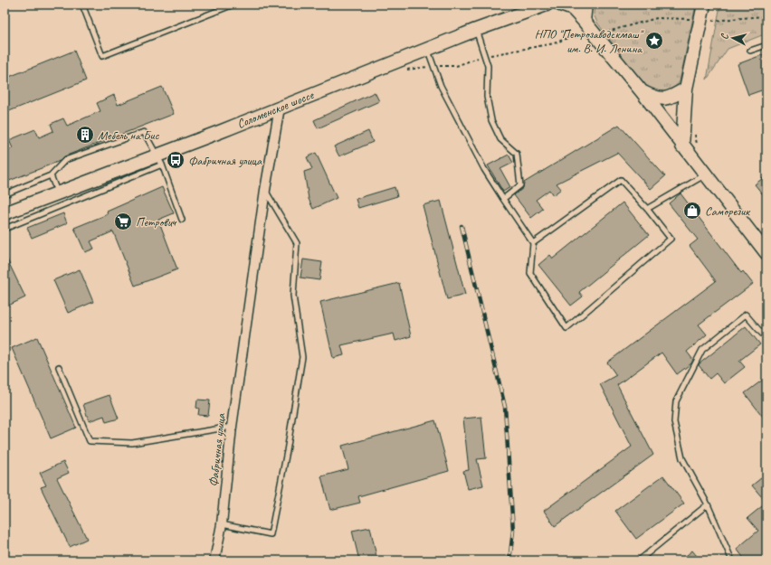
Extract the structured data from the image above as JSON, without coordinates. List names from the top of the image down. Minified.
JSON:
{"streets":{"main road":["Соломенское шоссе"],"street":["Фабричная улица"]},"crossings":[["Соломенское шоссе","Фабричная улица"]],"places":{"place":["НПО \"Петрозаводскмаш\" им. В. И. Ленина"],"building":["Мебель на Бис"],"bus stop":["Фабричная улица"],"shop":["Саморезик"],"supermarket":["Петрович"]},"north":"left"}
